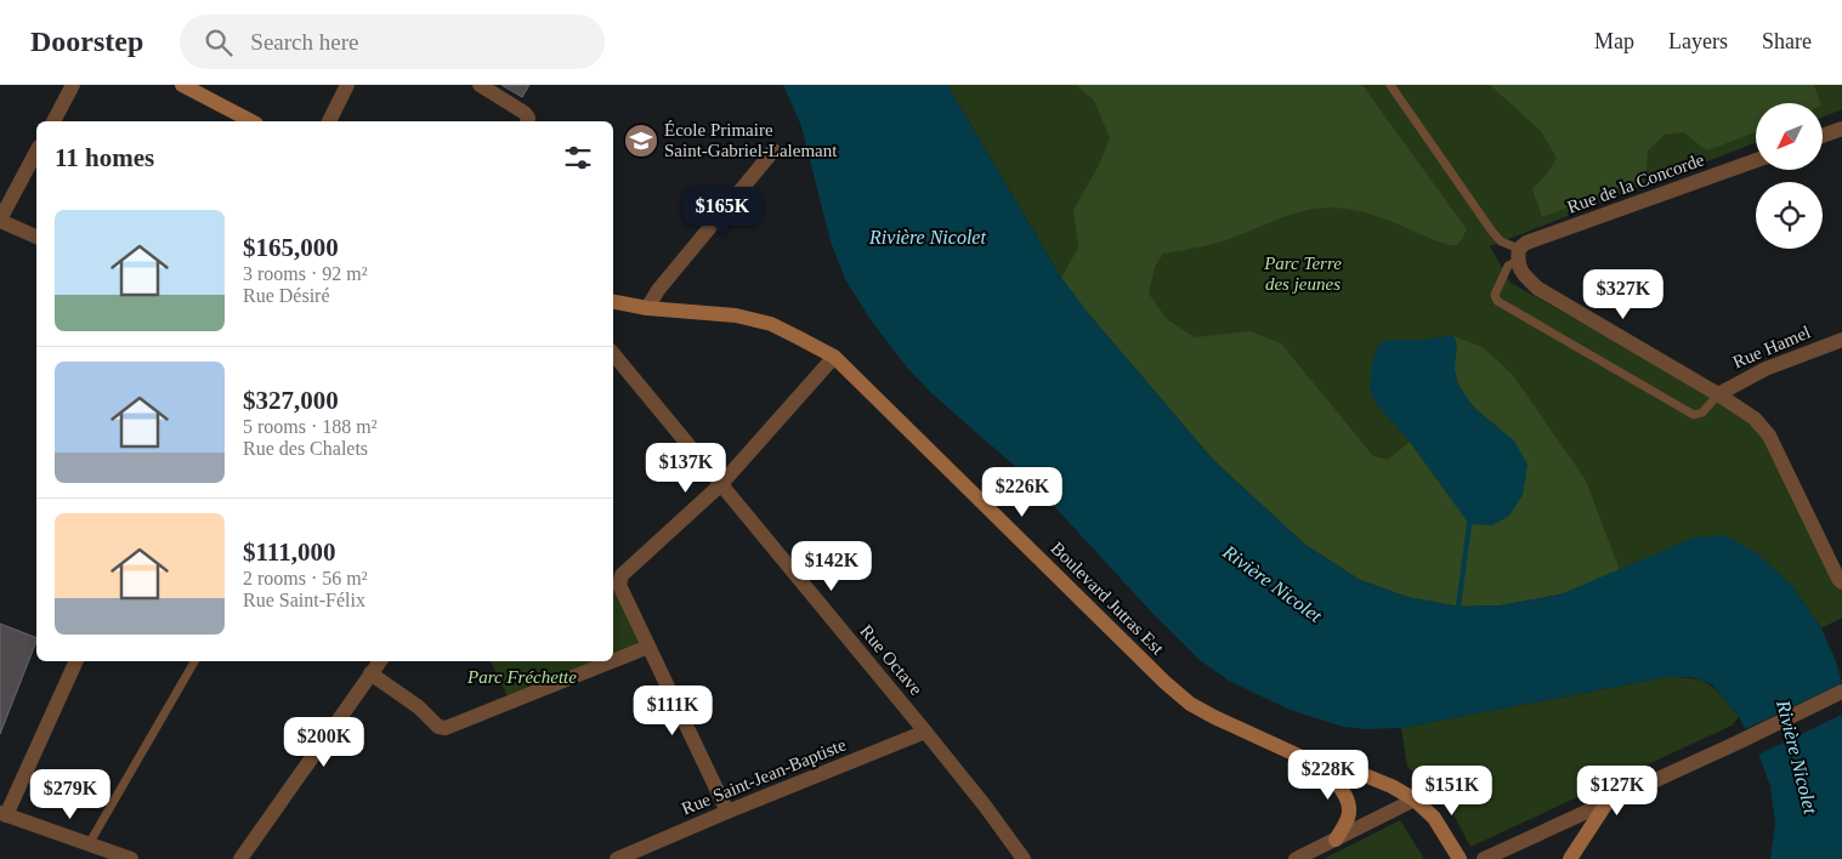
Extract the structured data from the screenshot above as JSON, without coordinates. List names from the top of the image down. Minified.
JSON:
{"streets":{"main road":["Boulevard Jutras Est"],"street":["Rue de la Concorde","Rue Hamel","Rue Octave","Rue Saint-Jean-Baptiste"]},"crossings":[["Rue Octave","Rue Saint-Jean-Baptiste"]],"water":["Rivière Nicolet"],"parks":["Parc Terre des jeunes","Parc Fréchette"],"places":{"school or university":["École Primaire Saint-Gabriel-Lalemant"]},"north":"bottom left","page":{"header":"Doorstep","search":"Search here","nav":["Map","Layers","Share"],"heading":"11 homes","price":["$165K","$327K","$137K","$226K","$142K","$111K","$200K","$228K","$151K","$127K","$279K"],"list":[{"name":"$165,000","note":"3 rooms · 92 m² · Rue Désiré"},{"name":"$327,000","note":"5 rooms · 188 m² · Rue des Chalets"},{"name":"$111,000","note":"2 rooms · 56 m² · Rue Saint-Félix"}]}}
